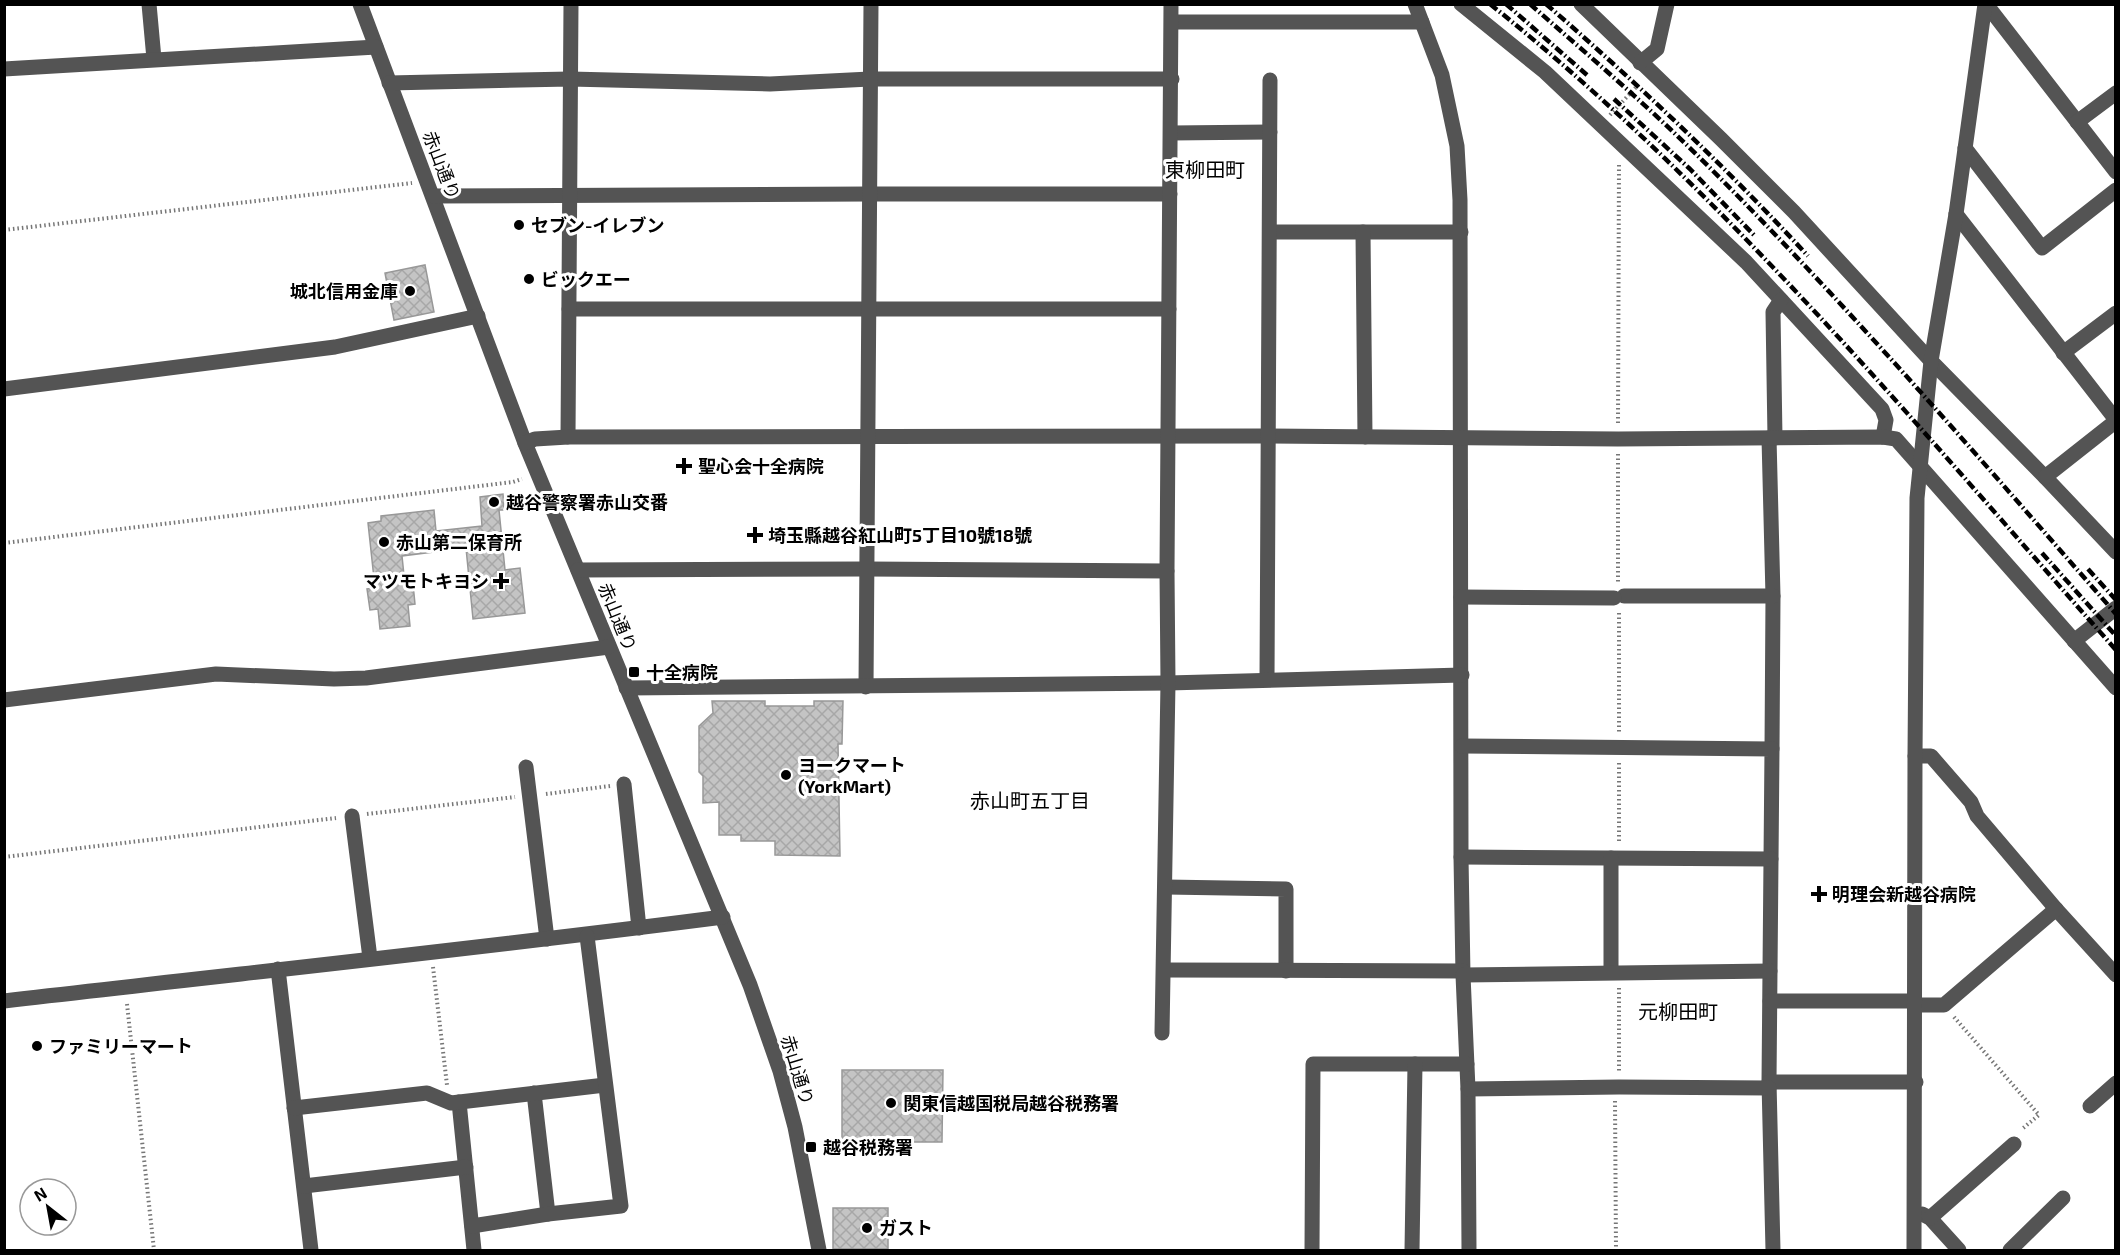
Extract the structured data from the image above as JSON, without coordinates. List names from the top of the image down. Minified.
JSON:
{"streets":{"street":["赤山通り"]},"districts":["東柳田町","赤山町五丁目","元柳田町"],"places":{"other":["セブン-イレブン","ビックエー","城北信用金庫","越谷警察署赤山交番","赤山第二保育所","ヨークマート (YorkMart)","ファミリーマート","関東信越国税局越谷税務署","ガスト"],"health":["聖心会十全病院","埼玉縣越谷紅山町5丁目10號18號","マツモトキヨシ","明理会新越谷病院"],"transit":["十全病院","越谷税務署"]},"north":"top left"}
